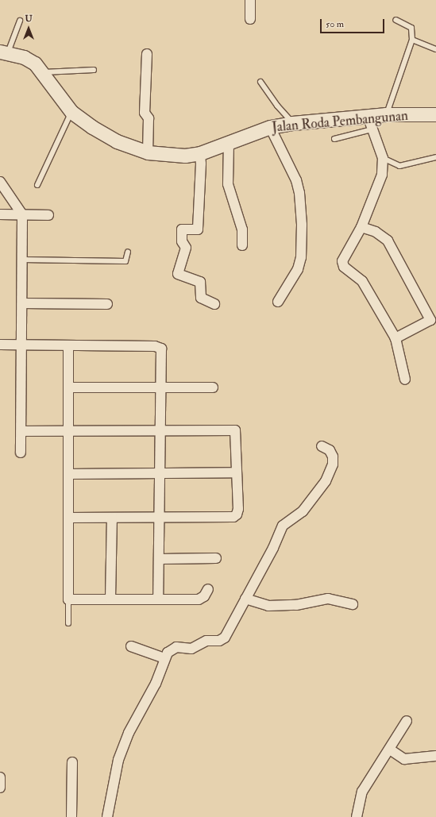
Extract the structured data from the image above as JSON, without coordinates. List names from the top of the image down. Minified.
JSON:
{"streets":{"street":["Jalan Roda Pembangunan"]},"scale_bar":"50 m","north":"top"}
